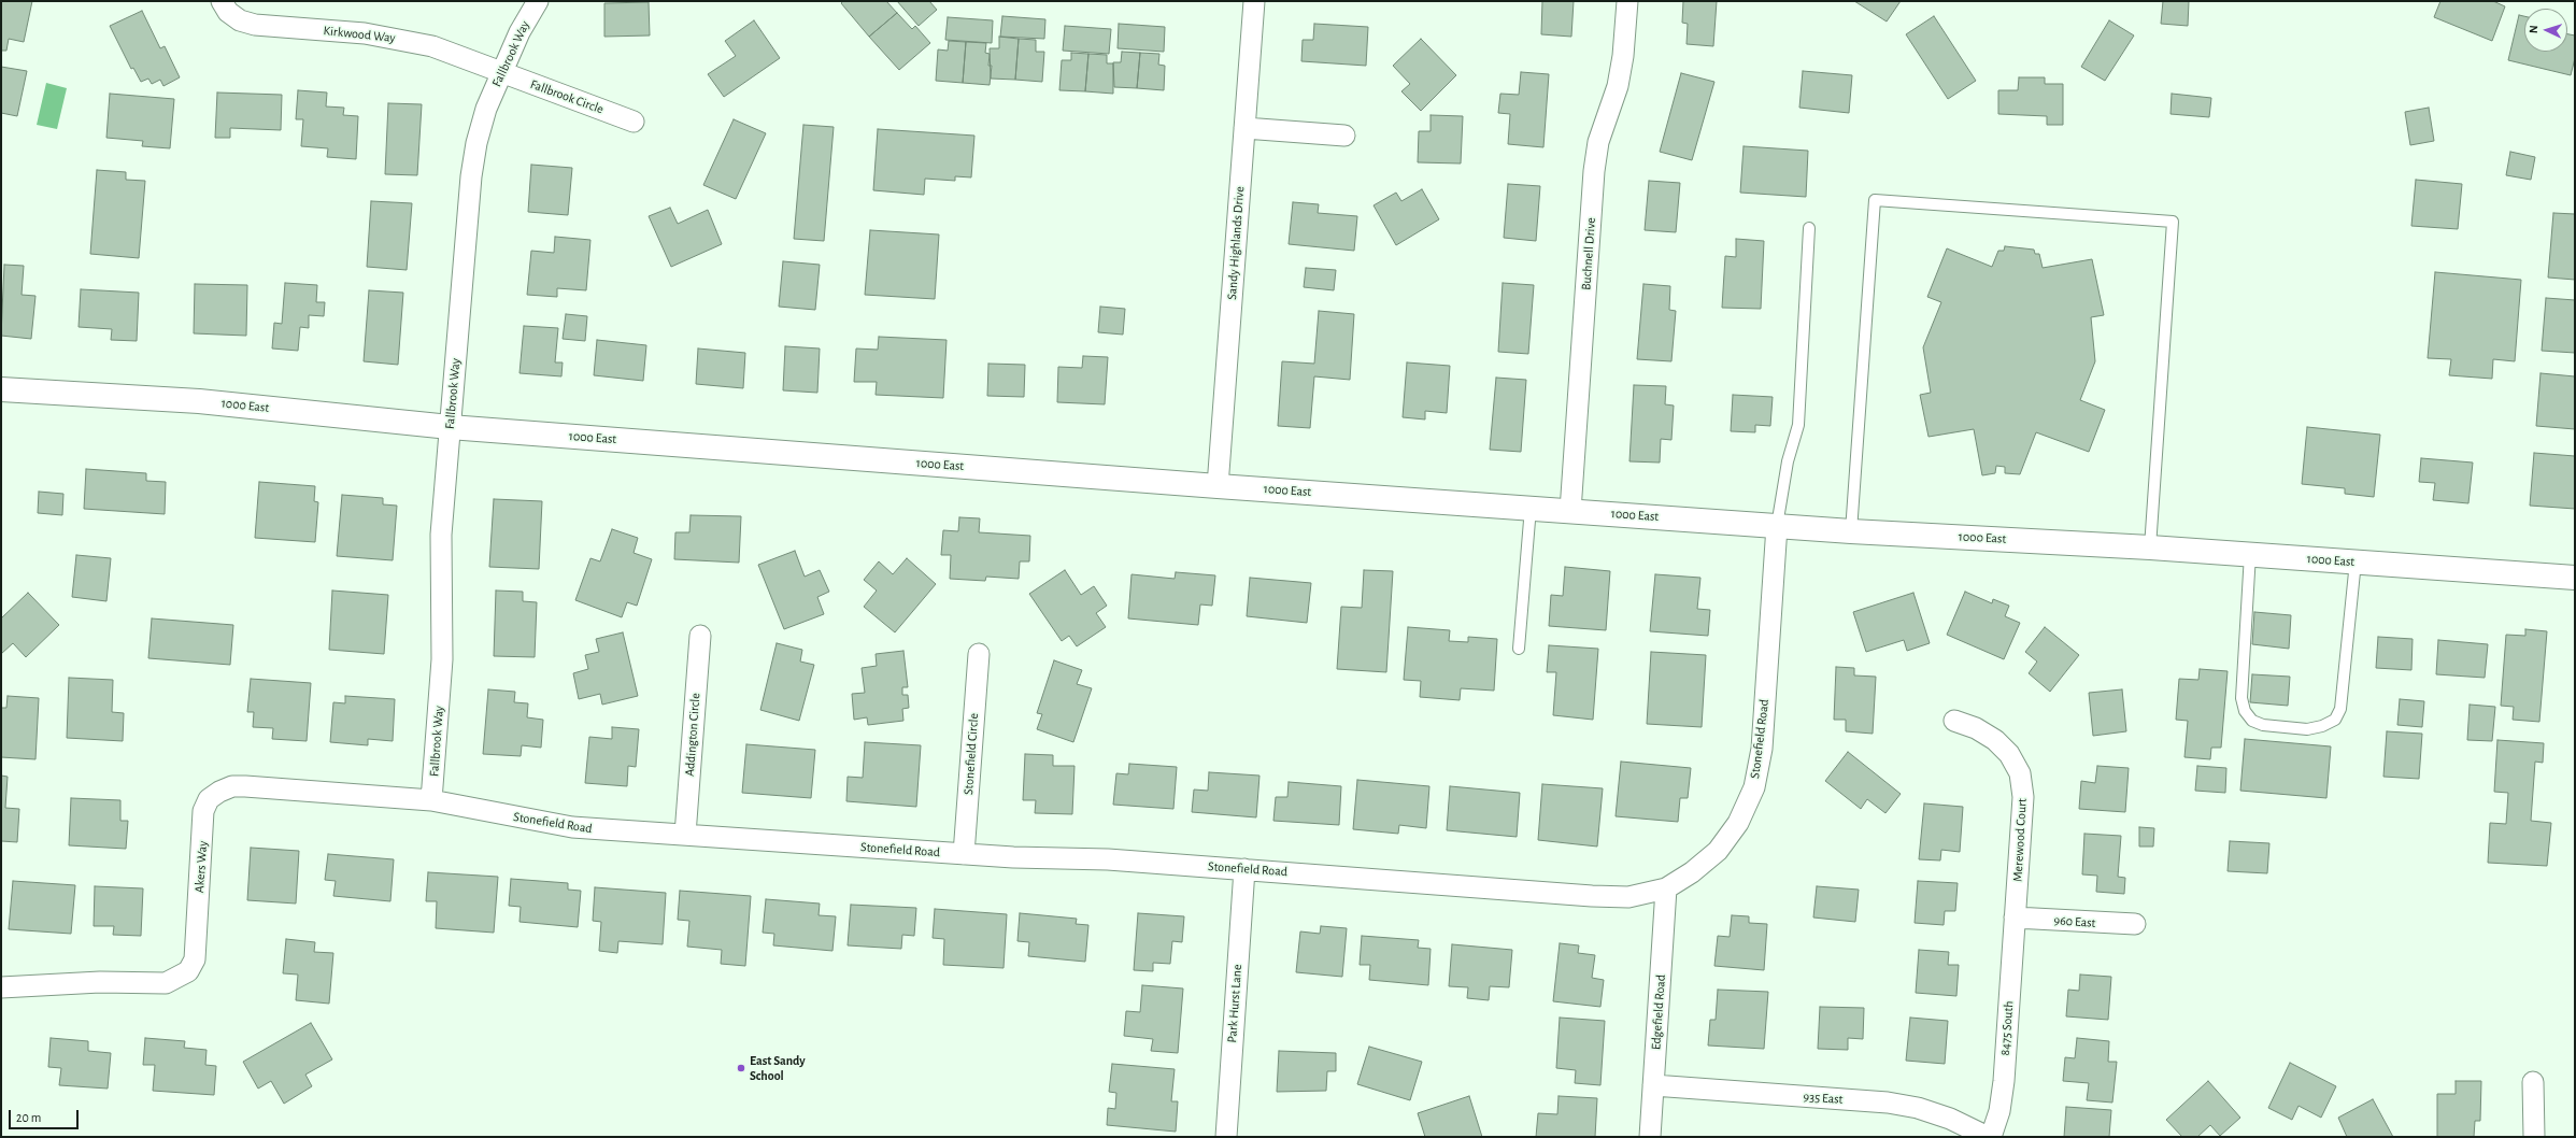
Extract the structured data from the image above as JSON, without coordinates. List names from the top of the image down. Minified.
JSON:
{"streets":{"street":["Kirkwood Way","Fallbrook Way","Fallbrook Circle","Sandy Highlands Drive","Buchnell Drive","1000 East","Addington Circle","Stonefield Road","Stonefield Circle","Merewood Court","Akers Way","960 East","Park Hurst Lane","Edgefield Road","8475 South","935 East"]},"crossings":[["Kirkwood Way","Fallbrook Way"],["Kirkwood Way","Fallbrook Circle"],["Fallbrook Way","Fallbrook Circle"],["Fallbrook Way","1000 East"],["Fallbrook Way","Stonefield Road"],["Fallbrook Way","Akers Way"],["Sandy Highlands Drive","1000 East"],["Buchnell Drive","1000 East"],["1000 East","Stonefield Road"],["Addington Circle","Stonefield Road"],["Stonefield Road","Stonefield Circle"],["Stonefield Road","Akers Way"],["Stonefield Road","Park Hurst Lane"],["Stonefield Road","Edgefield Road"],["Merewood Court","960 East"],["Merewood Court","8475 South"],["960 East","8475 South"],["Edgefield Road","935 East"],["8475 South","935 East"]],"places":["East Sandy School"],"scale_bar":"20 m","north":"left"}
